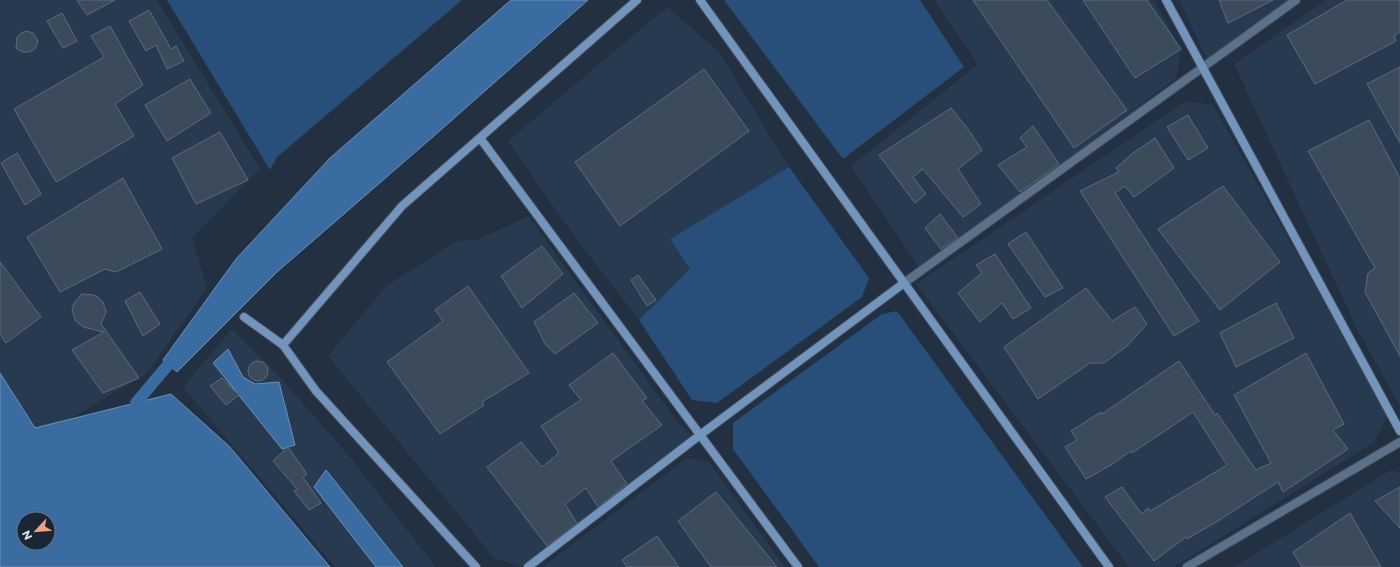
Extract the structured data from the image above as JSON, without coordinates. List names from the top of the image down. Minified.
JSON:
{"north":"bottom left"}
